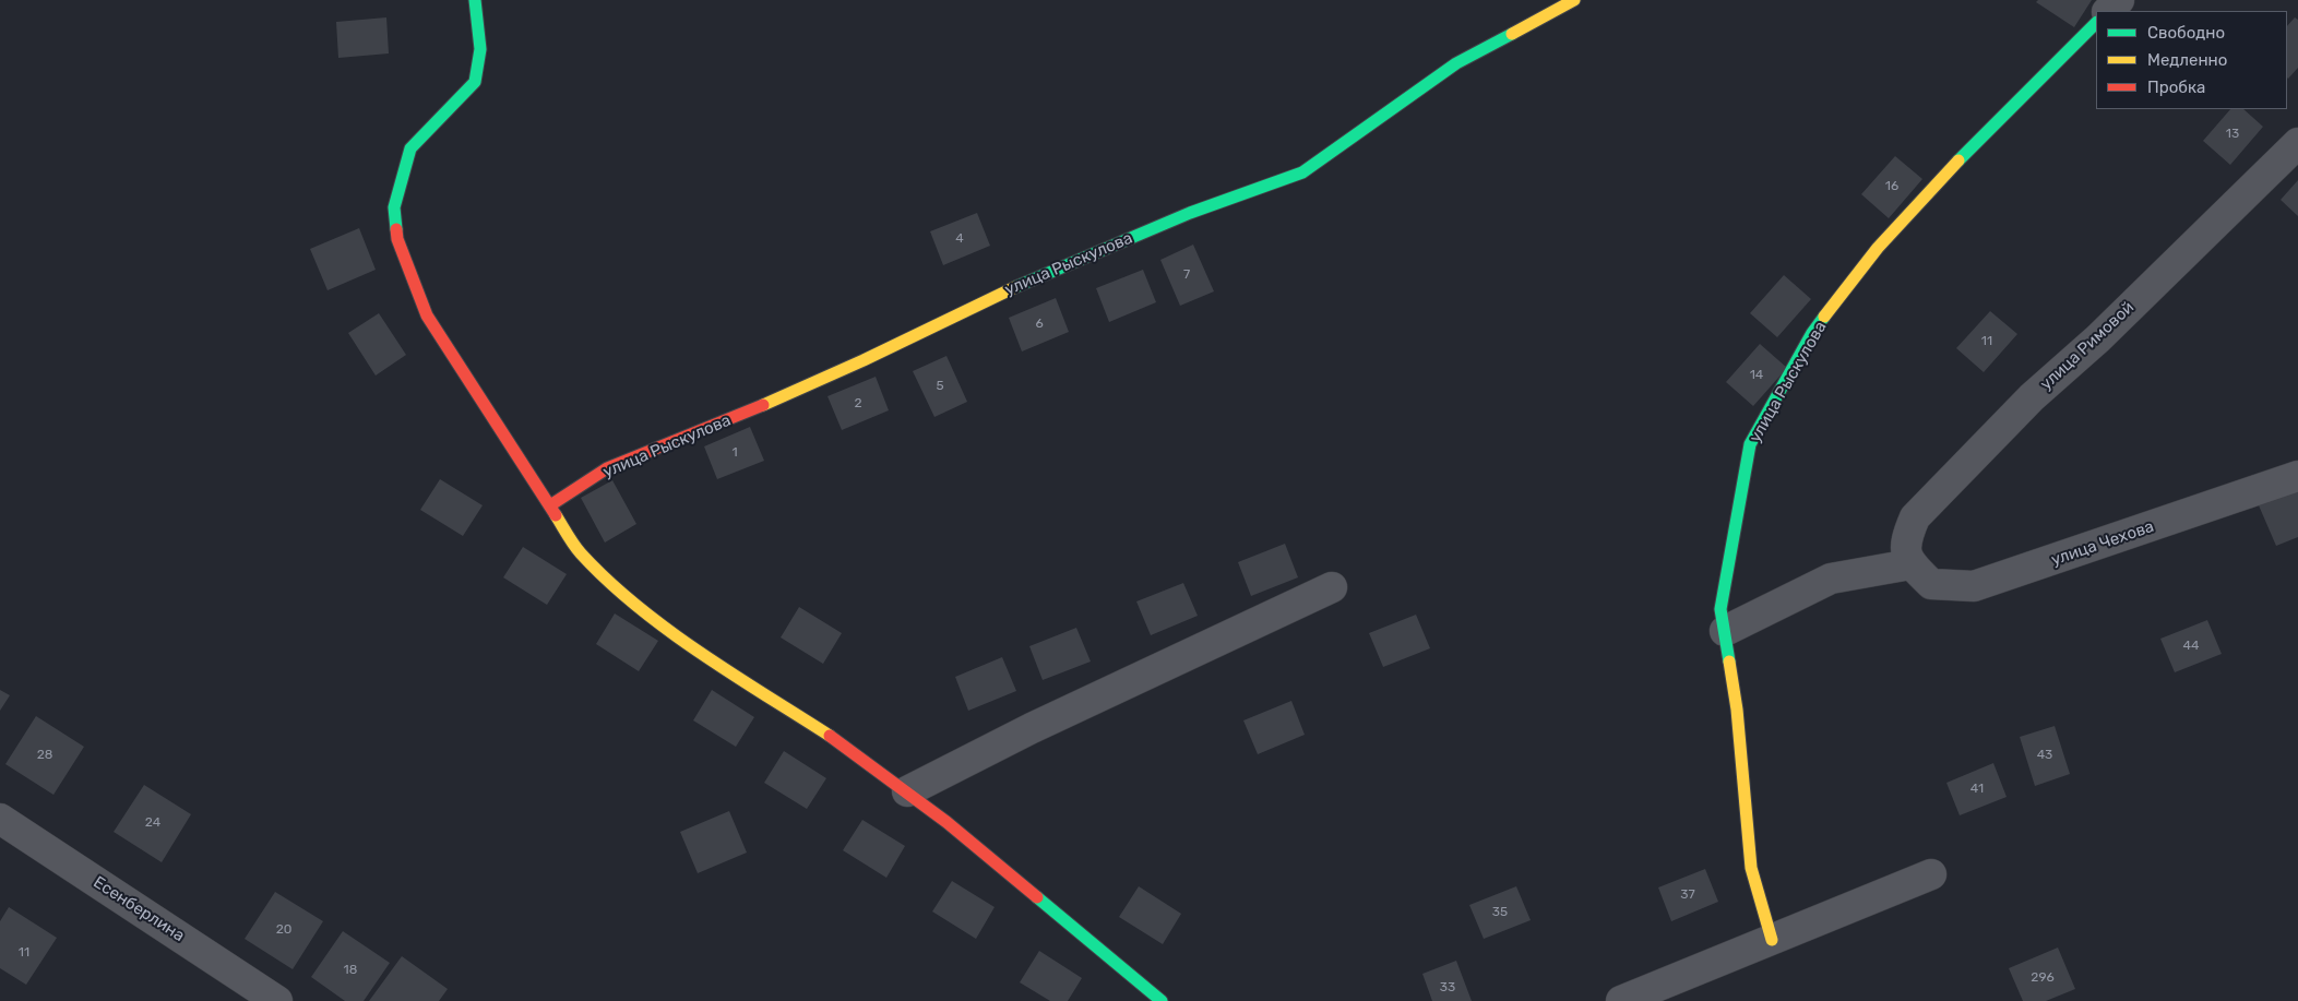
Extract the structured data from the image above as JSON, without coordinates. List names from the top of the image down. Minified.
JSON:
{"streets":{"street":["улица Рыскулова","улица Римовой","улица Чехова","Есенберлина"]},"crossings":[["улица Римовой","улица Чехова"]],"house_numbers":["13","16","4","7","6","11","14","5","2","1","44","28","43","41","24","37","35","20","11","18","296","33"],"legend":["Свободно","Медленно","Пробка"]}
